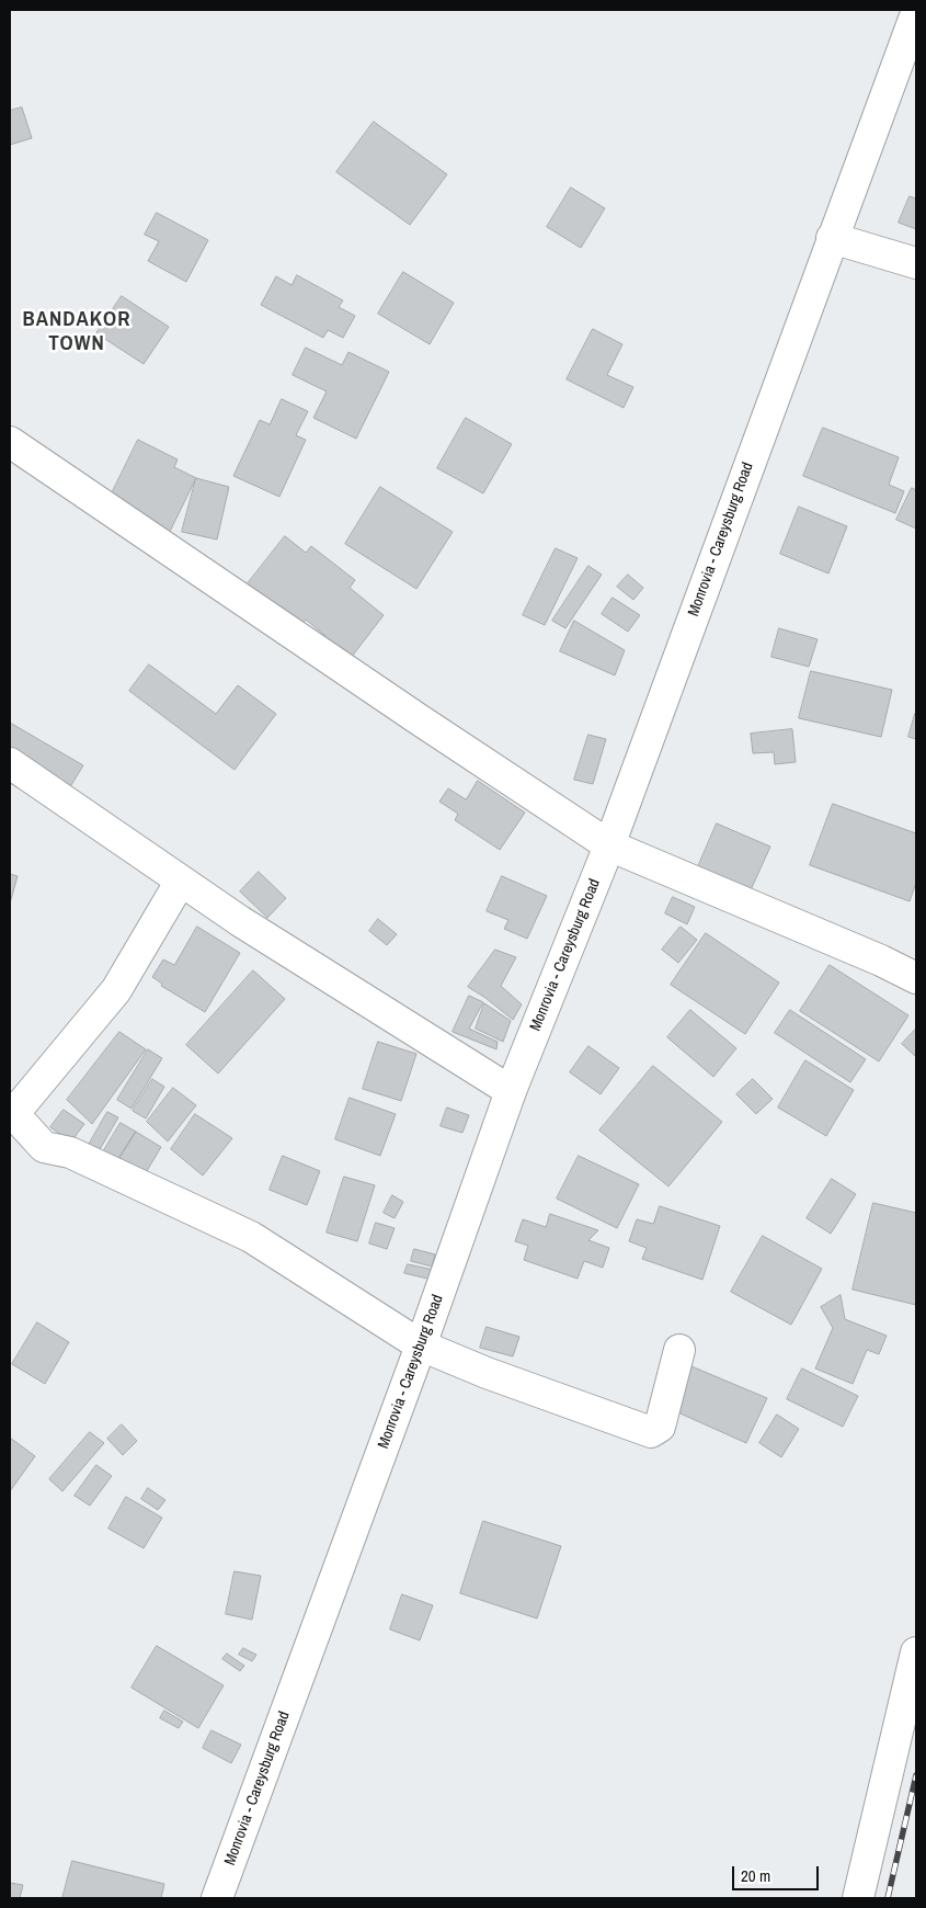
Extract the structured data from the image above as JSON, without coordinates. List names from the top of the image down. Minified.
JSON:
{"streets":{"street":["Monrovia - Careysburg Road"]},"districts":["BANDAKOR TOWN"],"scale_bar":"20 m"}
